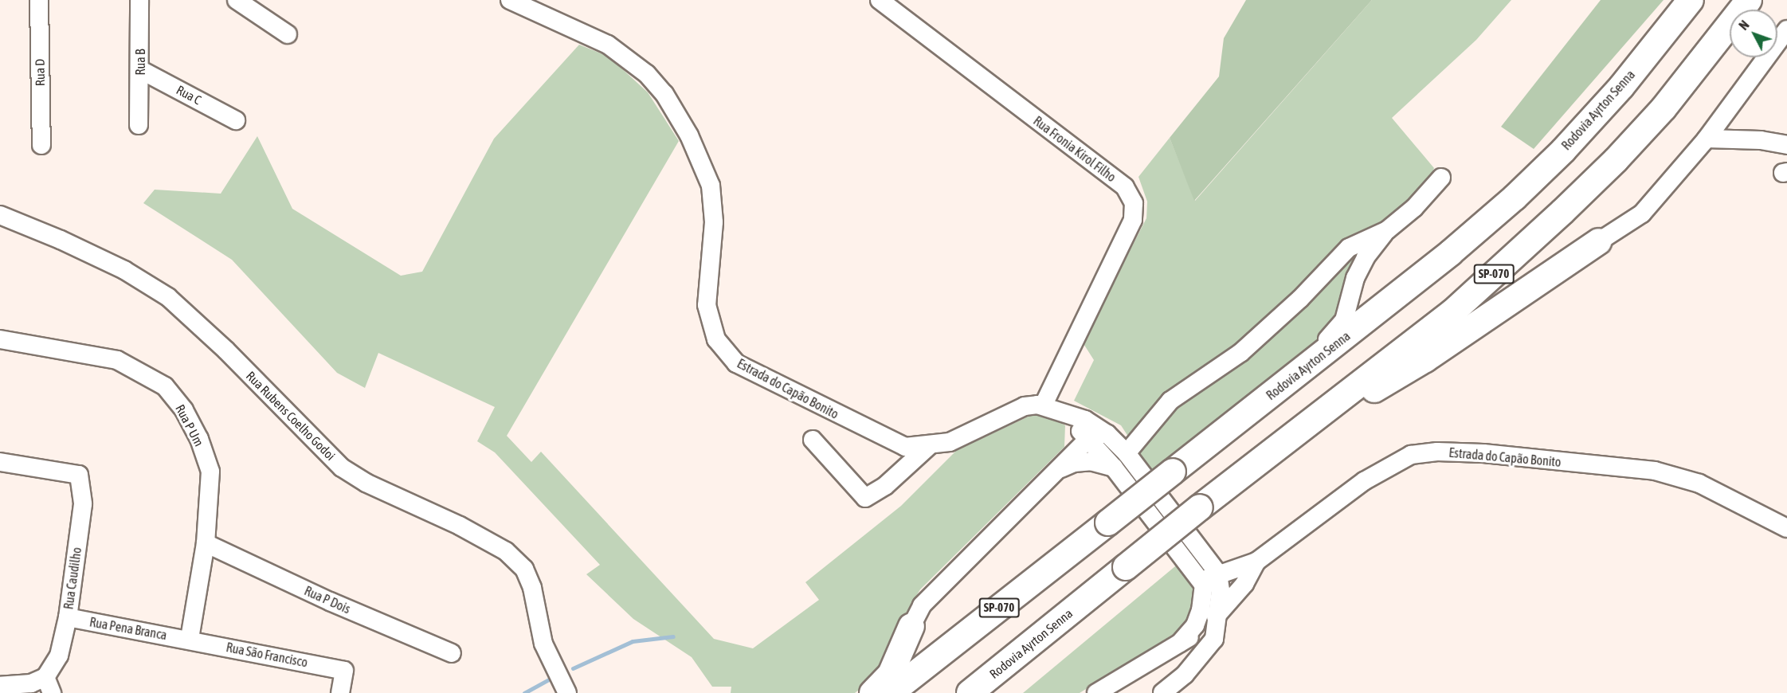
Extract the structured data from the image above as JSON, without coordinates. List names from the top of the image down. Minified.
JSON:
{"streets":{"highway":["Rodovia Ayrton Senna","SP-070"],"street":["Rua B","Rua D","Rua C","Rua Fronia Kirol Filho","Estrada do Capão Bonito","Rua Rubens Coelho Godoi","Rua P Um","Rua Caudilho","Rua P Dois","Rua Pena Branca","Rua São Francisco"]},"crossings":[["Rua B","Rua C"],["Rua Fronia Kirol Filho","Estrada do Capão Bonito"],["Rua P Um","Rua P Dois"],["Rua P Um","Rua Pena Branca"],["Rua P Um","Rua São Francisco"],["Rua Caudilho","Rua Pena Branca"],["Rua Pena Branca","Rua São Francisco"]],"north":"top left"}
